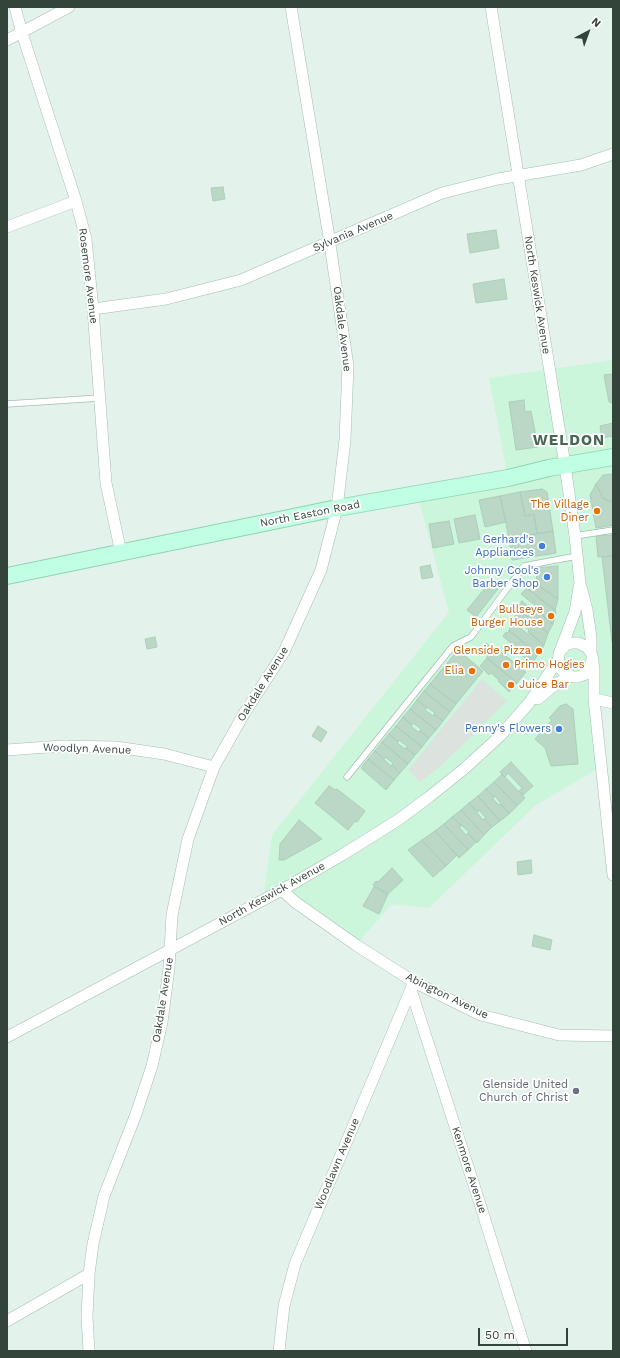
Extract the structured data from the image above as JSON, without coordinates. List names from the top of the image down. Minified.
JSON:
{"streets":{"main road":["North Easton Road"],"street":["Sylvania Avenue","Rosemore Avenue","North Keswick Avenue","Oakdale Avenue","Woodlyn Avenue","Abington Avenue","Woodlawn Avenue","Kenmore Avenue"]},"crossings":[["Sylvania Avenue","Rosemore Avenue"],["Sylvania Avenue","North Keswick Avenue"],["Sylvania Avenue","Oakdale Avenue"],["Rosemore Avenue","North Easton Road"],["North Keswick Avenue","Oakdale Avenue"],["North Keswick Avenue","North Easton Road"],["North Keswick Avenue","Abington Avenue"],["Oakdale Avenue","North Easton Road"],["Oakdale Avenue","Woodlyn Avenue"],["Abington Avenue","Woodlawn Avenue"],["Abington Avenue","Kenmore Avenue"],["Woodlawn Avenue","Kenmore Avenue"]],"districts":["WELDON"],"places":["The Village Diner","Gerhard's Appliances","Johnny Cool's Barber Shop","Bullseye Burger House","Glenside Pizza","Primo Hogies","Elia","Juice Bar","Penny's Flowers","Glenside United Church of Christ"],"scale_bar":"50 m","north":"top right"}
